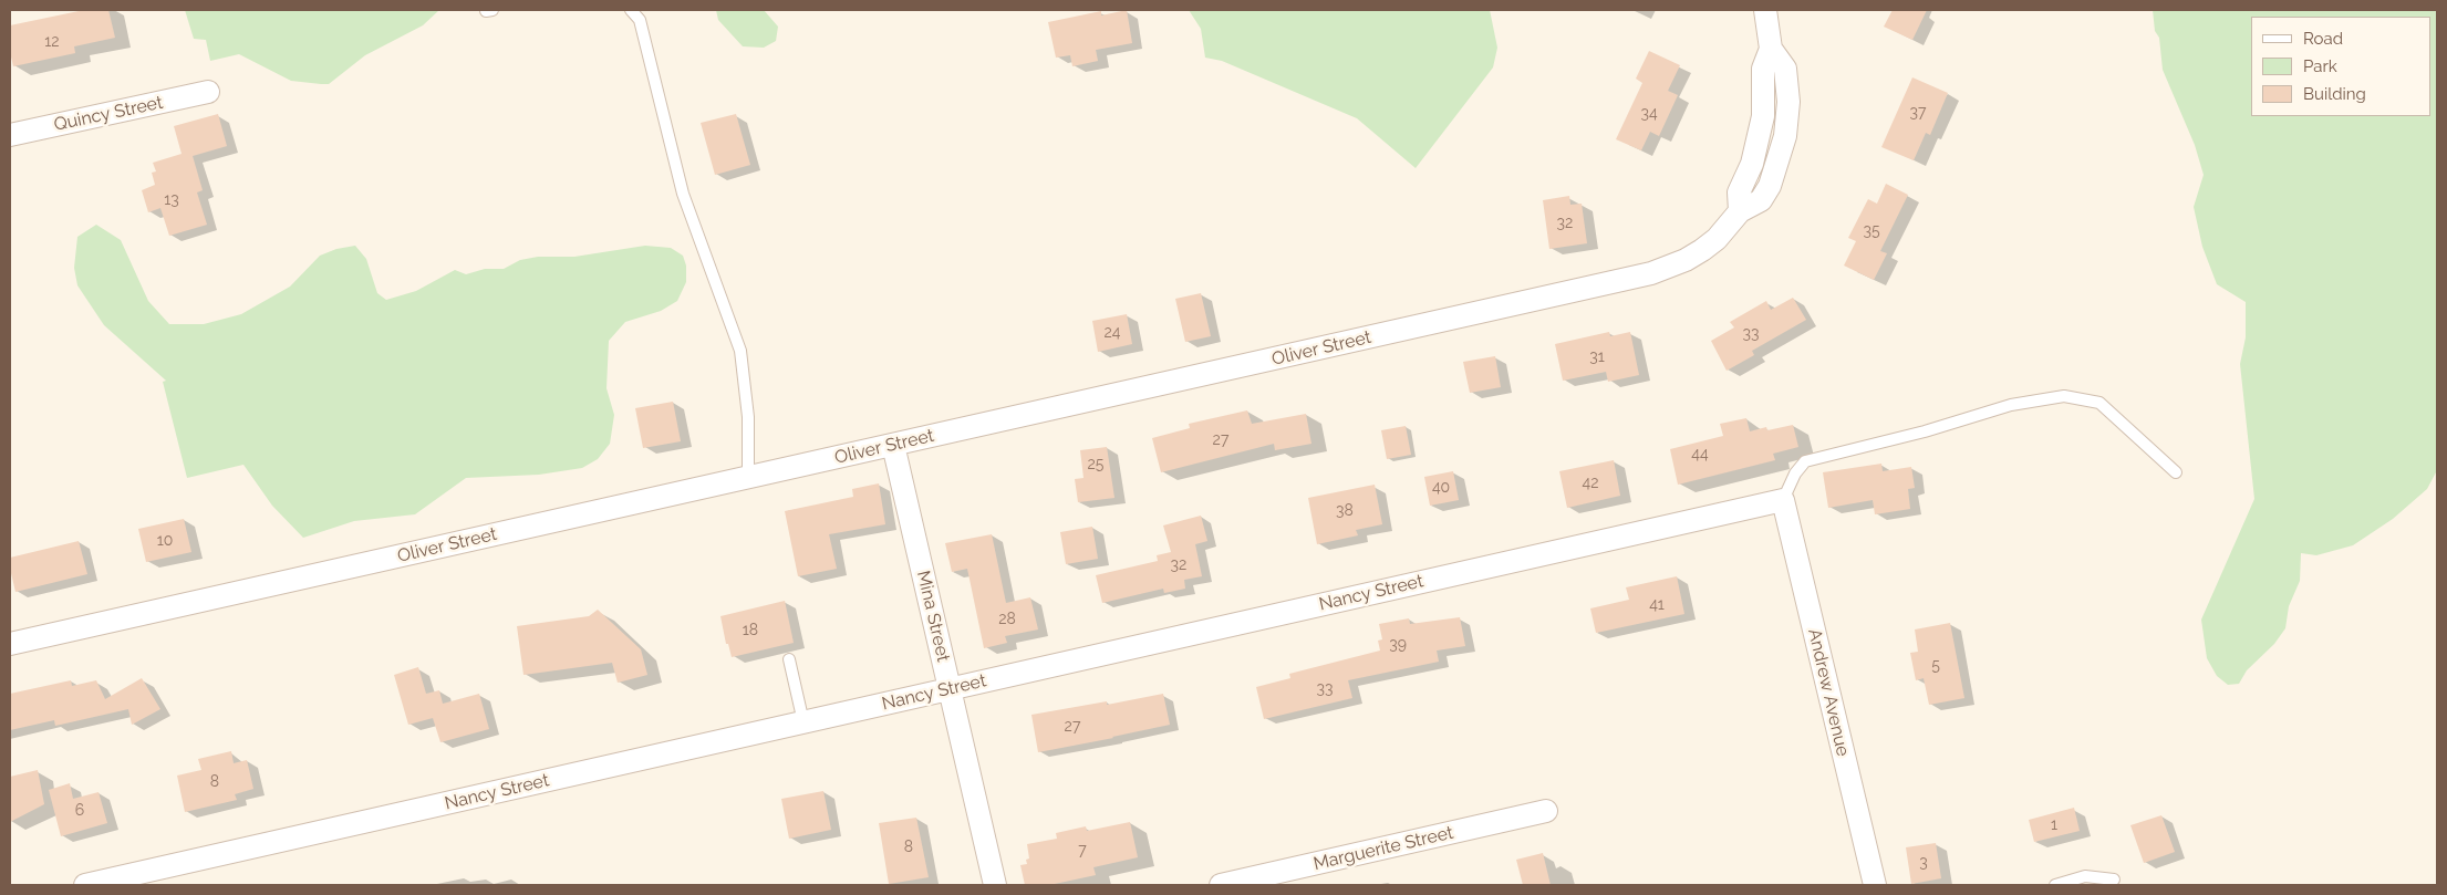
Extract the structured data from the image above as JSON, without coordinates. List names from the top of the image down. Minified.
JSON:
{"streets":{"street":["Quincy Street","Oliver Street","Nancy Street","Mina Street","Andrew Avenue","Marguerite Street"]},"crossings":[["Oliver Street","Mina Street"],["Nancy Street","Mina Street"],["Nancy Street","Andrew Avenue"]],"house_numbers":["12","37","34","13","32","35","24","33","31","27","44","25","42","40","38","10","32","41","28","18","39","5","33","27","8","6","1","8","7","3"],"legend":["Road","Park","Building"]}
